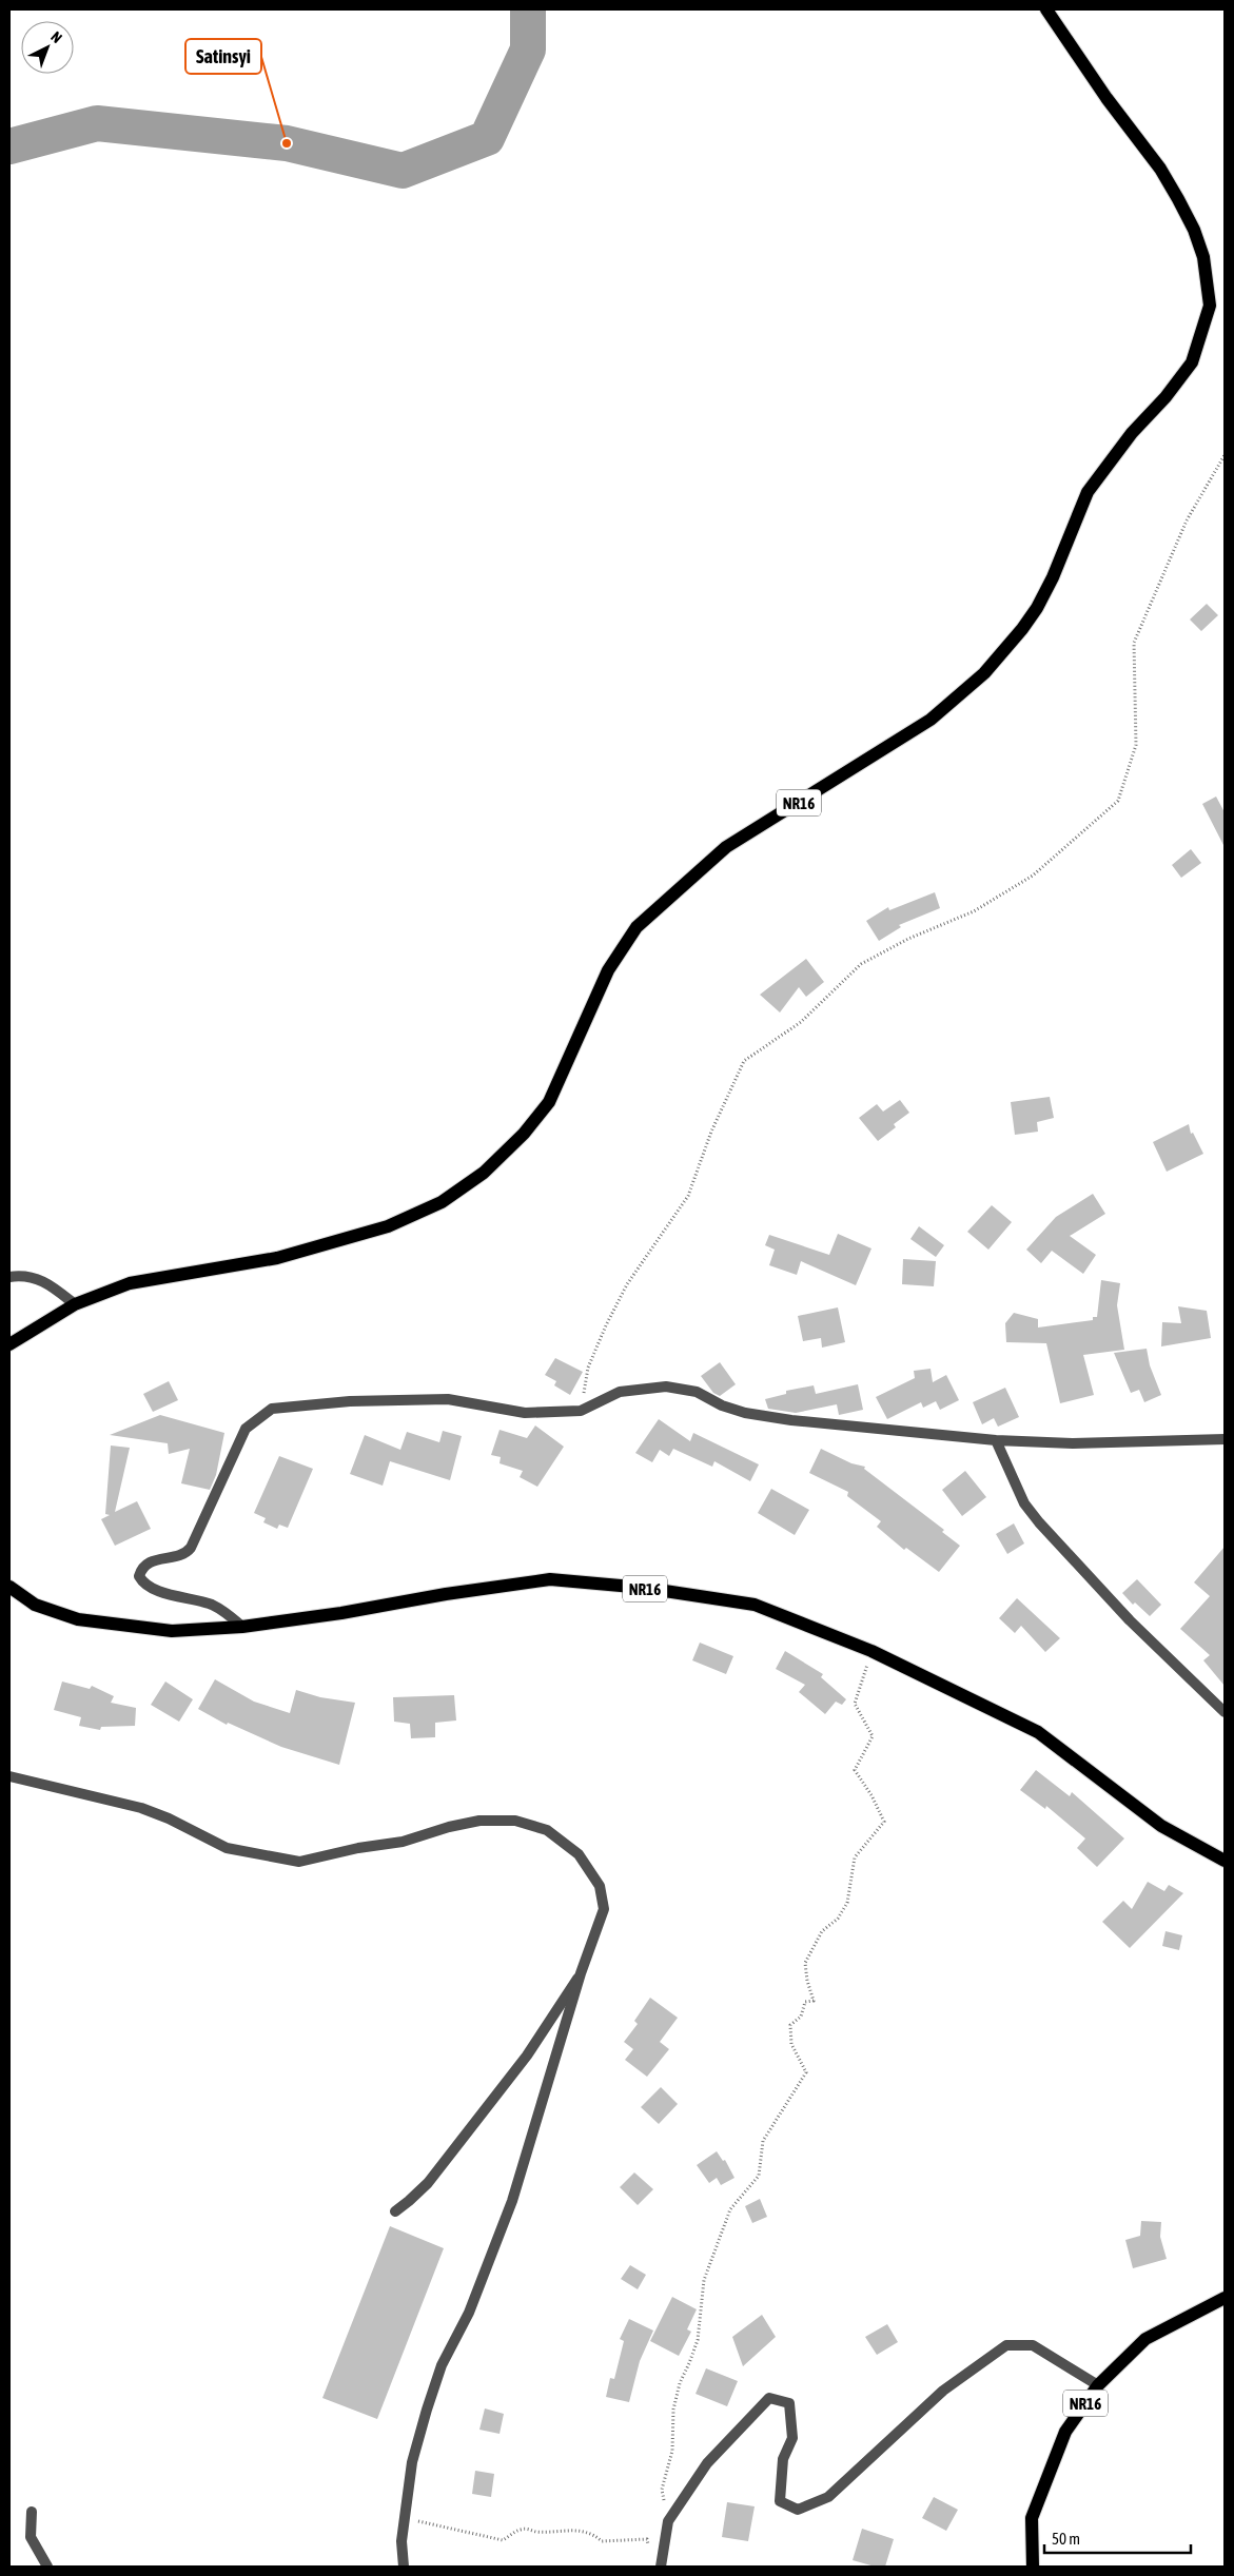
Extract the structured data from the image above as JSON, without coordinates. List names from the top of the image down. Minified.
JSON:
{"streets":{"main road":["NR16"]},"places":["Satinsyi"],"scale_bar":"50 m","north":"top right"}
